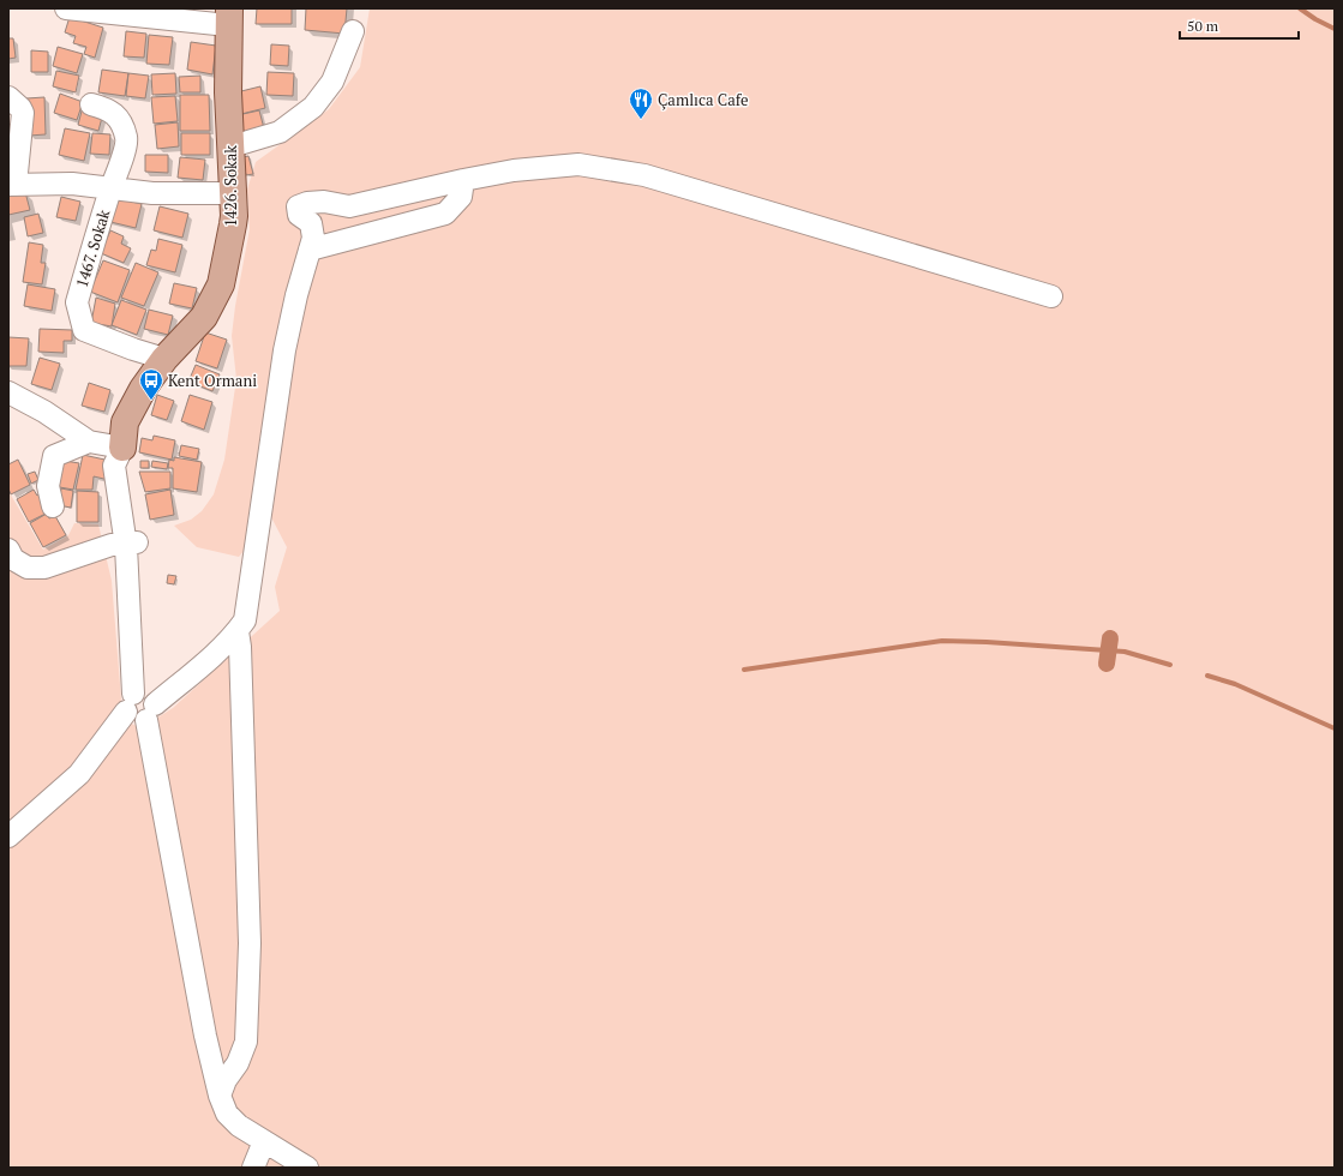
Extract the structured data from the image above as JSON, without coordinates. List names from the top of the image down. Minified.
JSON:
{"streets":{"main road":["1426. Sokak"],"street":["1467. Sokak"]},"crossings":[["1426. Sokak","1467. Sokak"]],"places":{"restaurant":["Çamlıca Cafe"],"bus stop":["Kent Ormani"]},"scale_bar":"50 m"}
